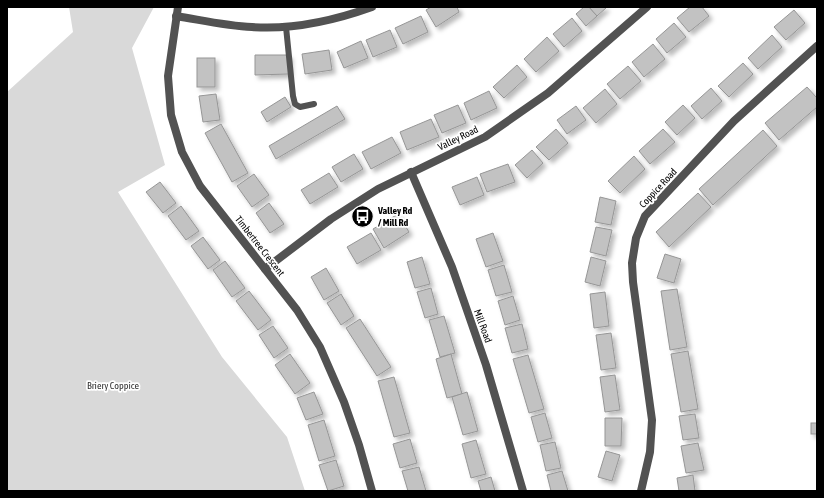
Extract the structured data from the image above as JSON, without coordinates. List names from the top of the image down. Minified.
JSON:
{"streets":{"street":["Valley Road","Coppice Road","Timbertree Crescent","Mill Road"]},"crossings":[["Valley Road","Timbertree Crescent"],["Valley Road","Mill Road"]],"parks":["Briery Coppice"],"places":{"bus stop":["Valley Rd / Mill Rd"]}}
